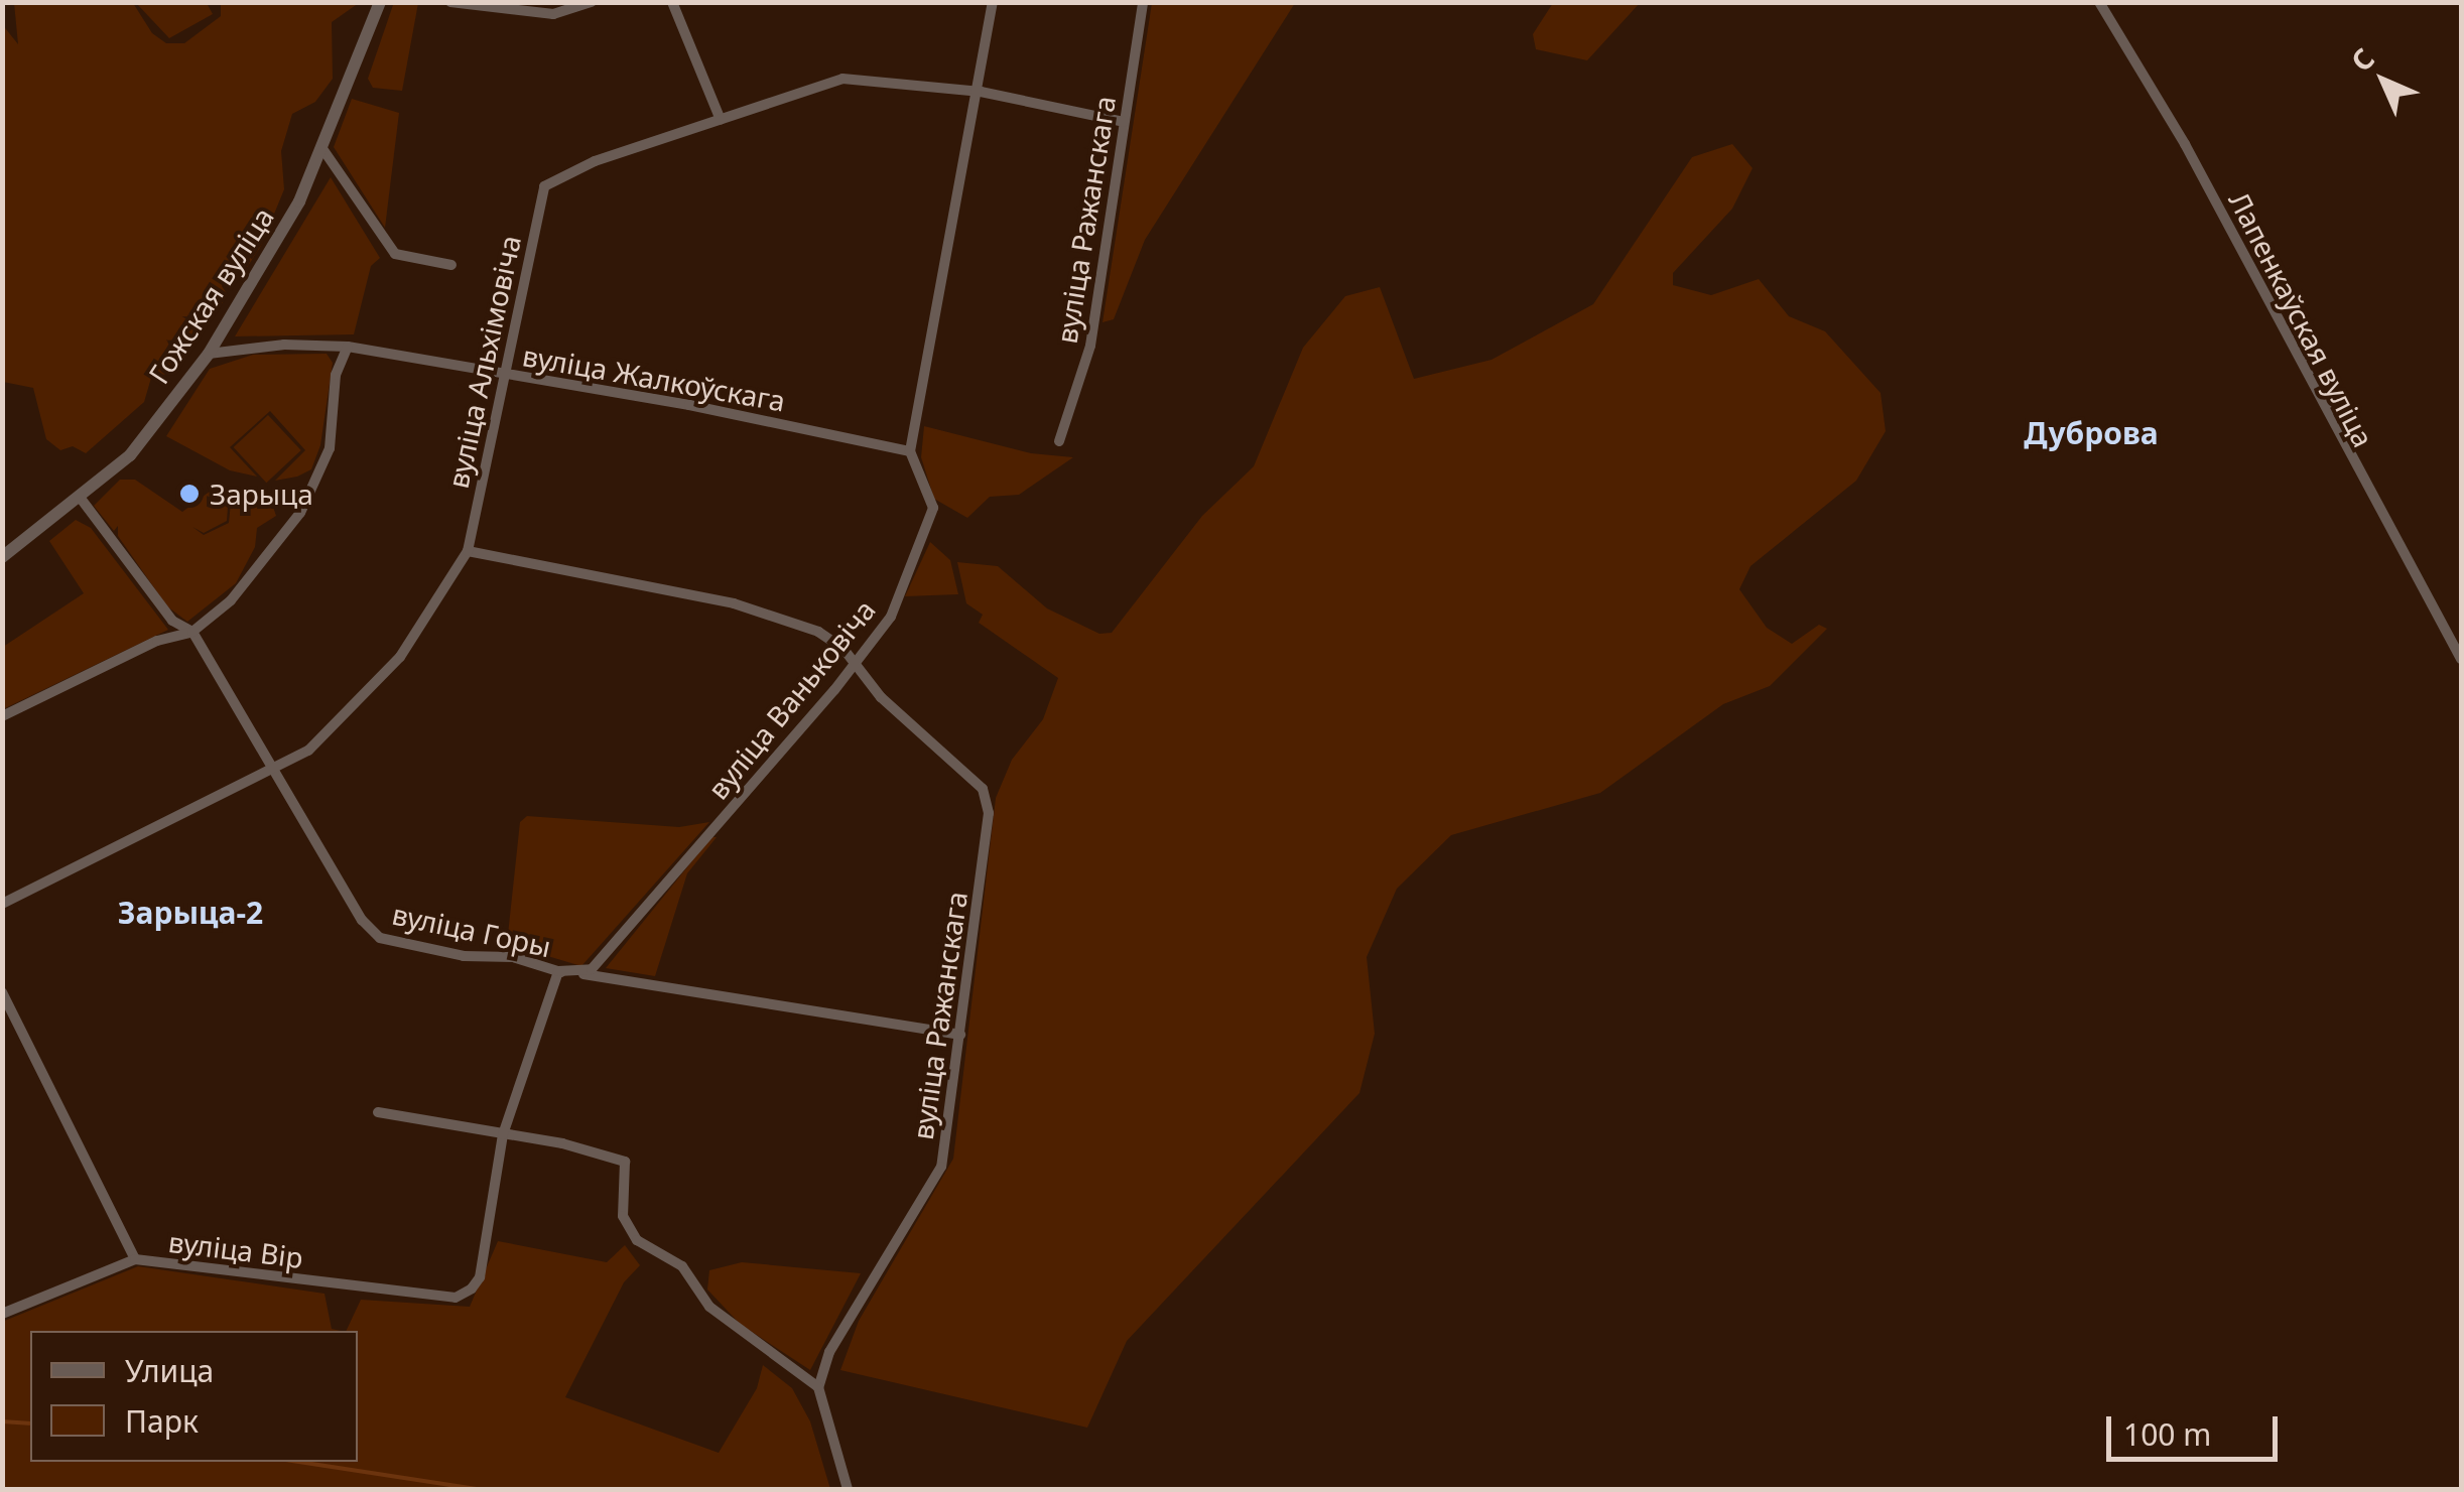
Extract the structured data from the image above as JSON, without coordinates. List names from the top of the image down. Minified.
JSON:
{"streets":{"street":["вуліца Ражанскага","Гожская вуліца","Лапенкаўская вуліца","вуліца Альхімовіча","вуліца Жалкоўскага","вуліца Ваньковіча","вуліца Горы","вуліца Вір"]},"crossings":[["вуліца Ражанскага","вуліца Альхімовіча"],["вуліца Ражанскага","вуліца Ваньковіча"],["вуліца Ражанскага","вуліца Горы"],["Гожская вуліца","вуліца Жалкоўскага"],["Гожская вуліца","вуліца Горы"],["вуліца Альхімовіча","вуліца Жалкоўскага"],["вуліца Альхімовіча","вуліца Горы"],["вуліца Жалкоўскага","вуліца Ваньковіча"],["вуліца Ваньковіча","вуліца Горы"]],"districts":["Дуброва","Зарыца-2"],"places":["Зарыца"],"legend":["Улица","Парк"],"scale_bar":"100 m","north":"top left"}
